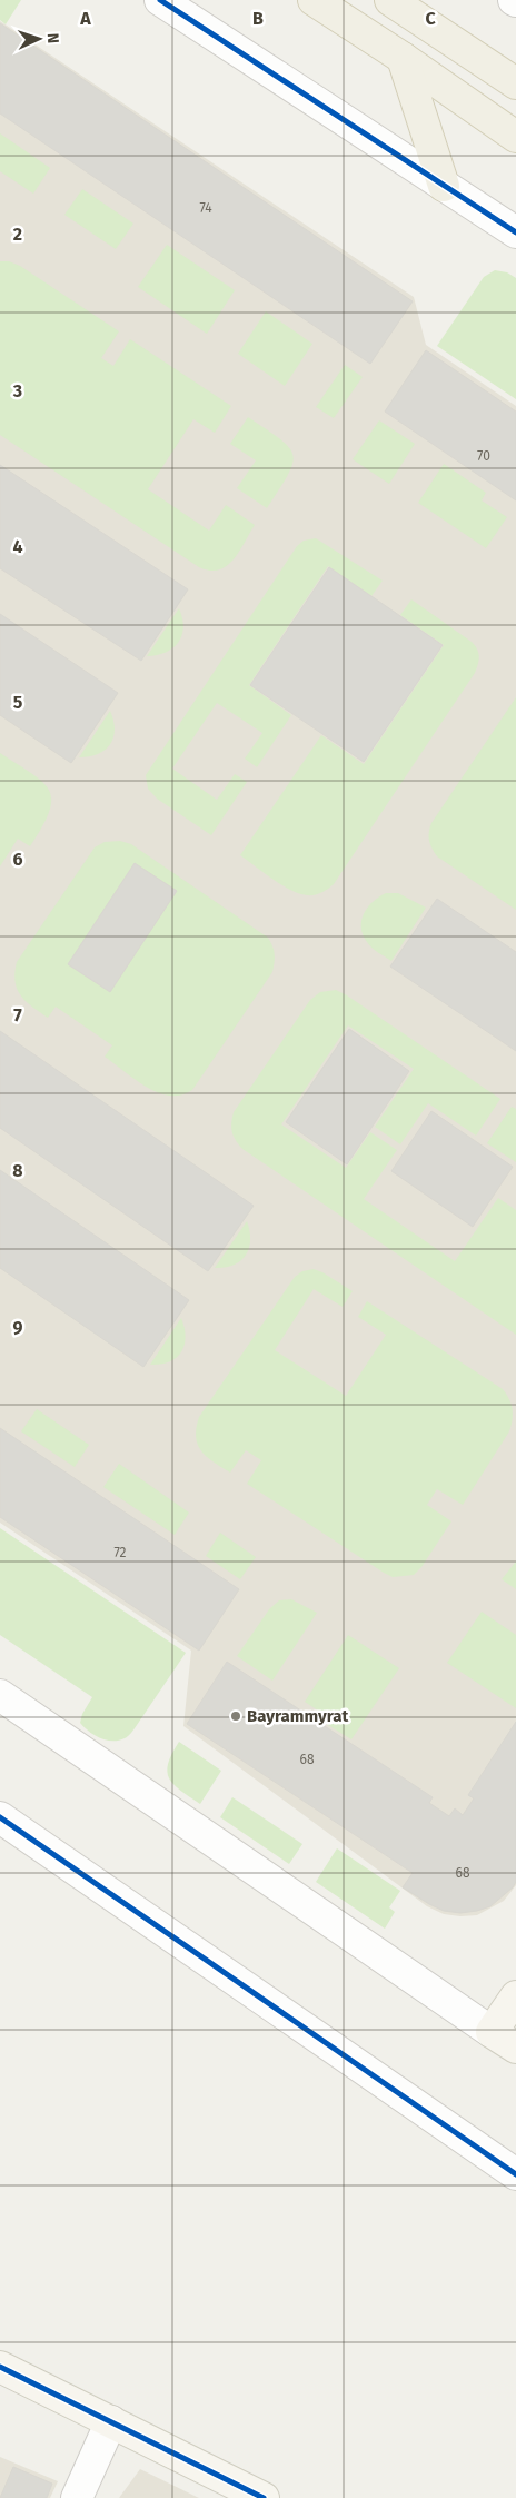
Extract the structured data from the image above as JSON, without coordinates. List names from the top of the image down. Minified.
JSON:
{"places":["Bayrammyrat"],"house_numbers":["74","70","72","68","68"],"north":"right","grid":{"columns":["A","B","C"],"rows":["2","3","4","5","6","7","8","9"]}}
